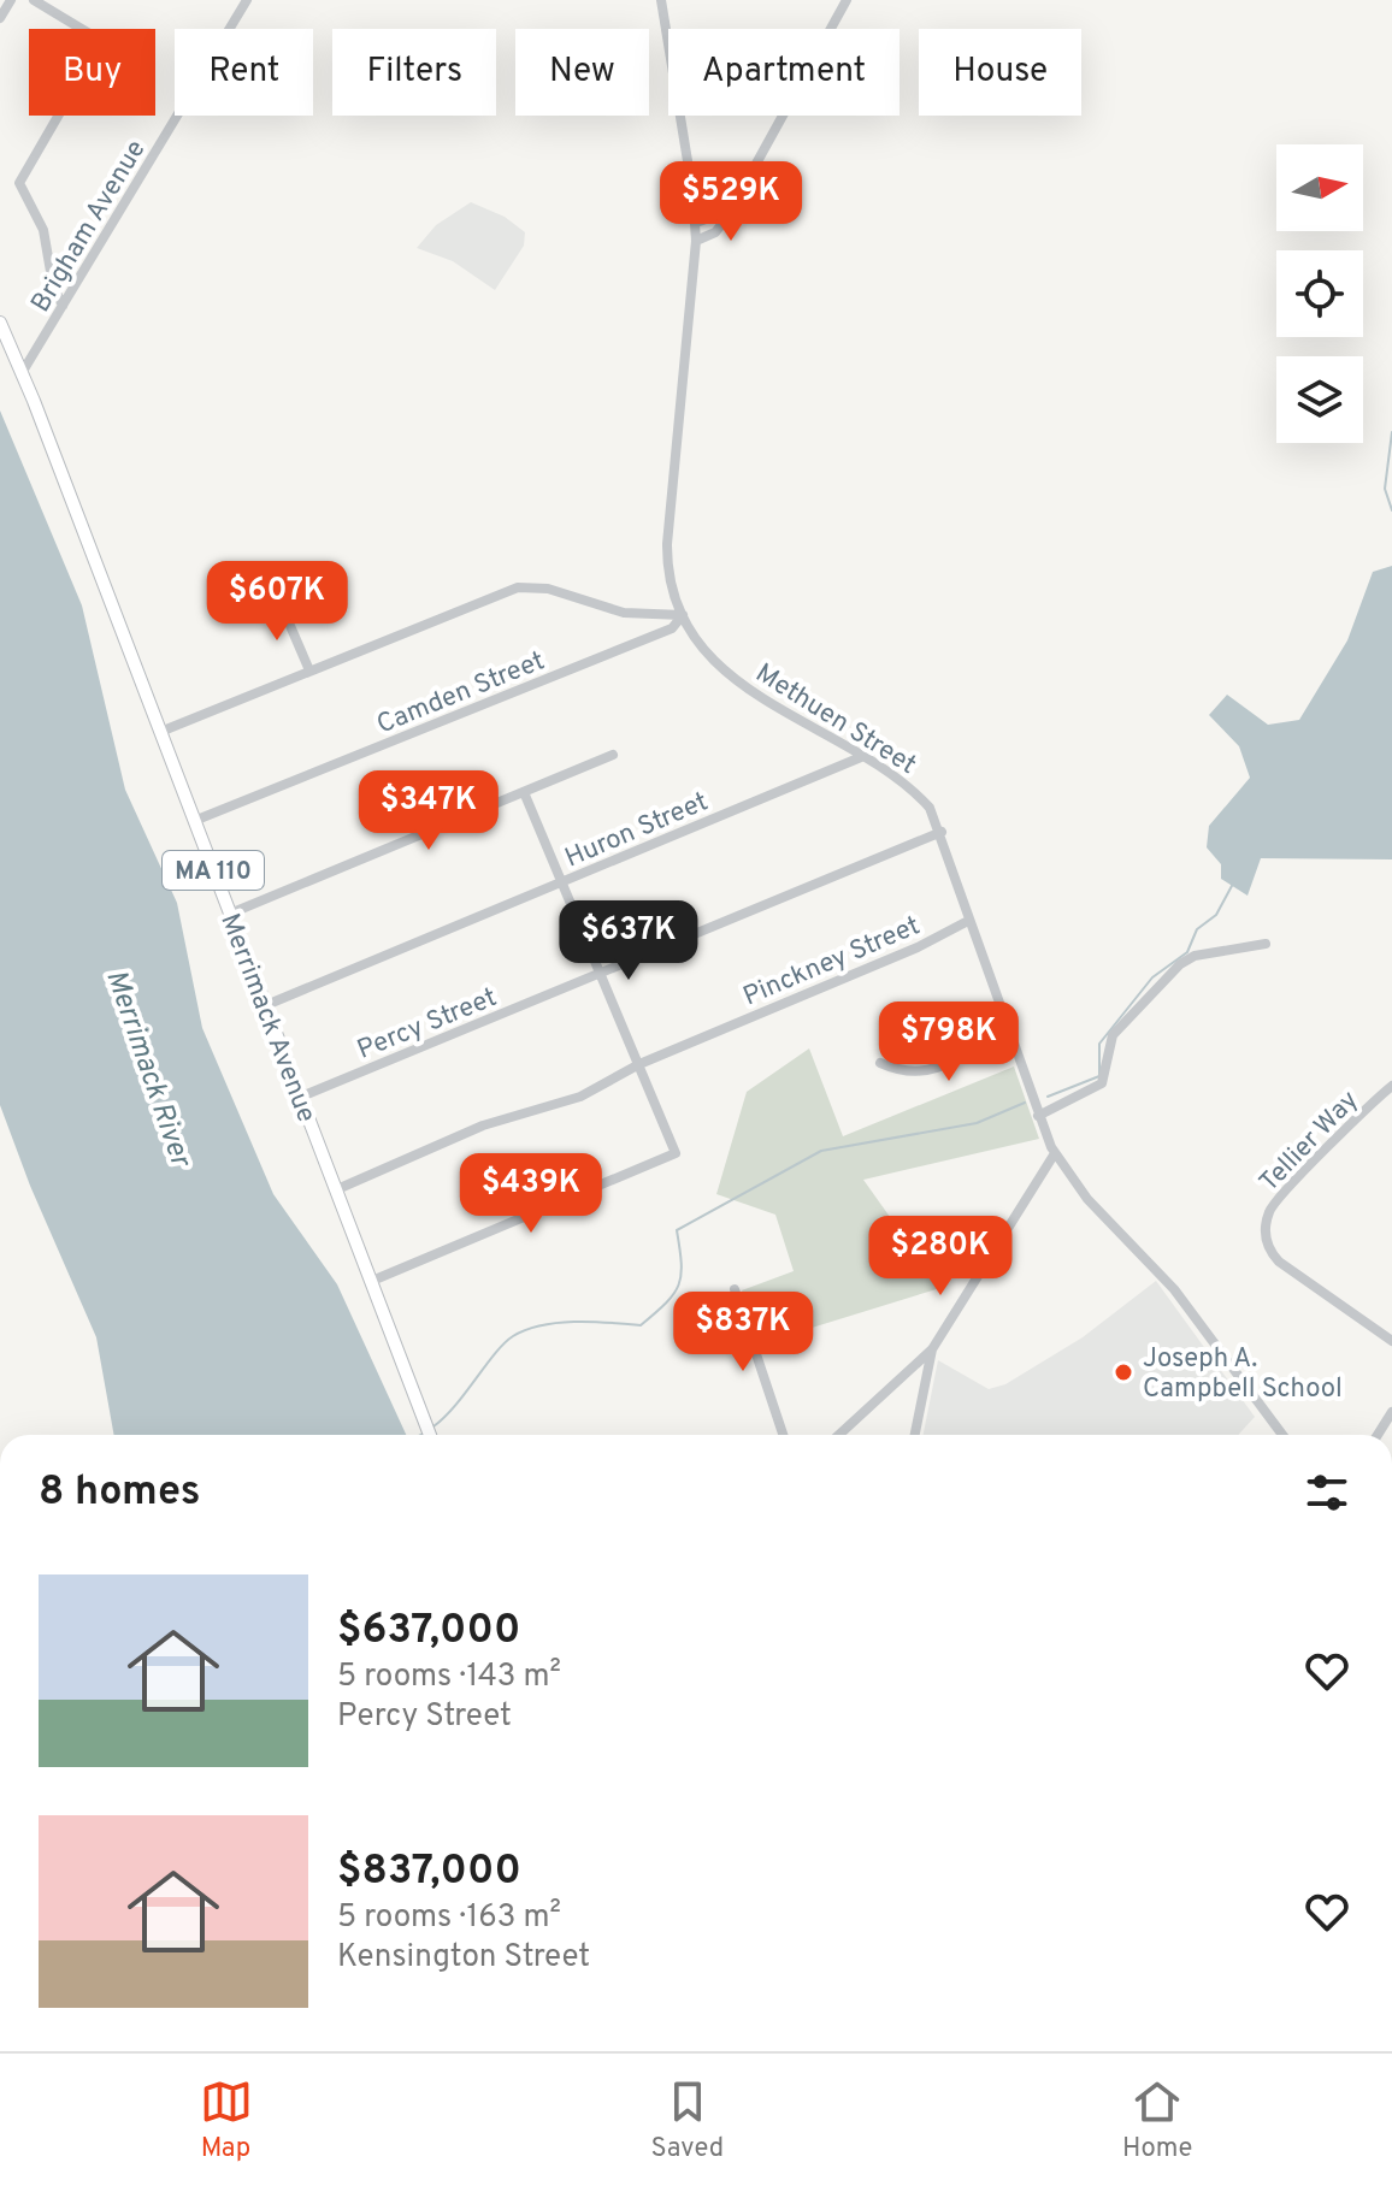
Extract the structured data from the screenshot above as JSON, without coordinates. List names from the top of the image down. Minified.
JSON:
{"streets":{"main road":["MA 110","Merrimack Avenue"],"street":["Brigham Avenue","Camden Street","Methuen Street","Huron Street","Pinckney Street","Percy Street","Tellier Way"]},"crossings":[["Brigham Avenue","Merrimack Avenue"],["Camden Street","Methuen Street"],["Camden Street","Merrimack Avenue"],["Methuen Street","Huron Street"],["Methuen Street","Pinckney Street"],["Methuen Street","Percy Street"],["Huron Street","Merrimack Avenue"],["Pinckney Street","Merrimack Avenue"],["Merrimack Avenue","Percy Street"]],"water":["Merrimack River"],"places":["Joseph A. Campbell School"],"north":"right","page":{"chip":["Buy","Rent","Filters","New","Apartment","House"],"price":["$529K","$607K","$347K","$637K","$798K","$439K","$280K","$837K"],"heading":"8 homes","list":[{"name":"$637,000","note":"5 rooms · 143 m² · Percy Street"},{"name":"$837,000","note":"5 rooms · 163 m² · Kensington Street"}],"tabs":["Map","Saved","Home"]}}
